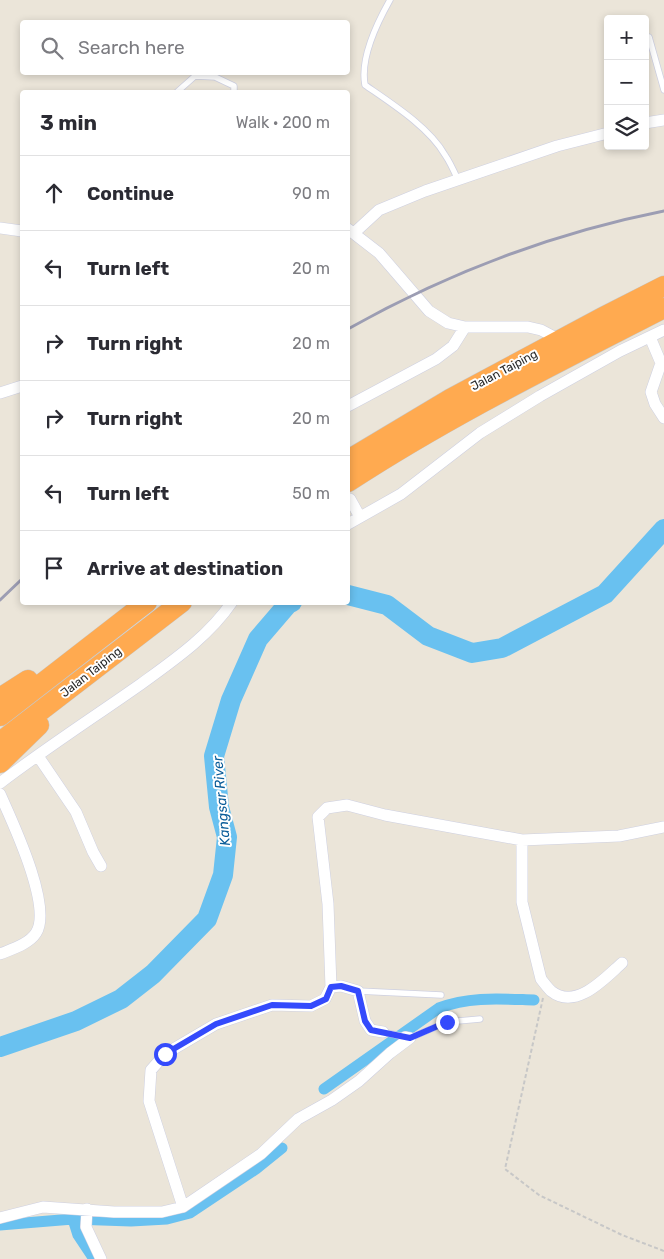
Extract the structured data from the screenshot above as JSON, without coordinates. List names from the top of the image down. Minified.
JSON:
{"streets":{"highway":["Jalan Taiping"]},"water":["Kangsar River"],"page":{"map_buttons":["+","−"],"search":"Search here","heading":["3 min","Walk · 200 m"],"list":[["Continue","90 m"],["Turn left","20 m"],["Turn right","20 m"],["Turn right","20 m"],["Turn left","50 m"],"Arrive at destination"]}}
